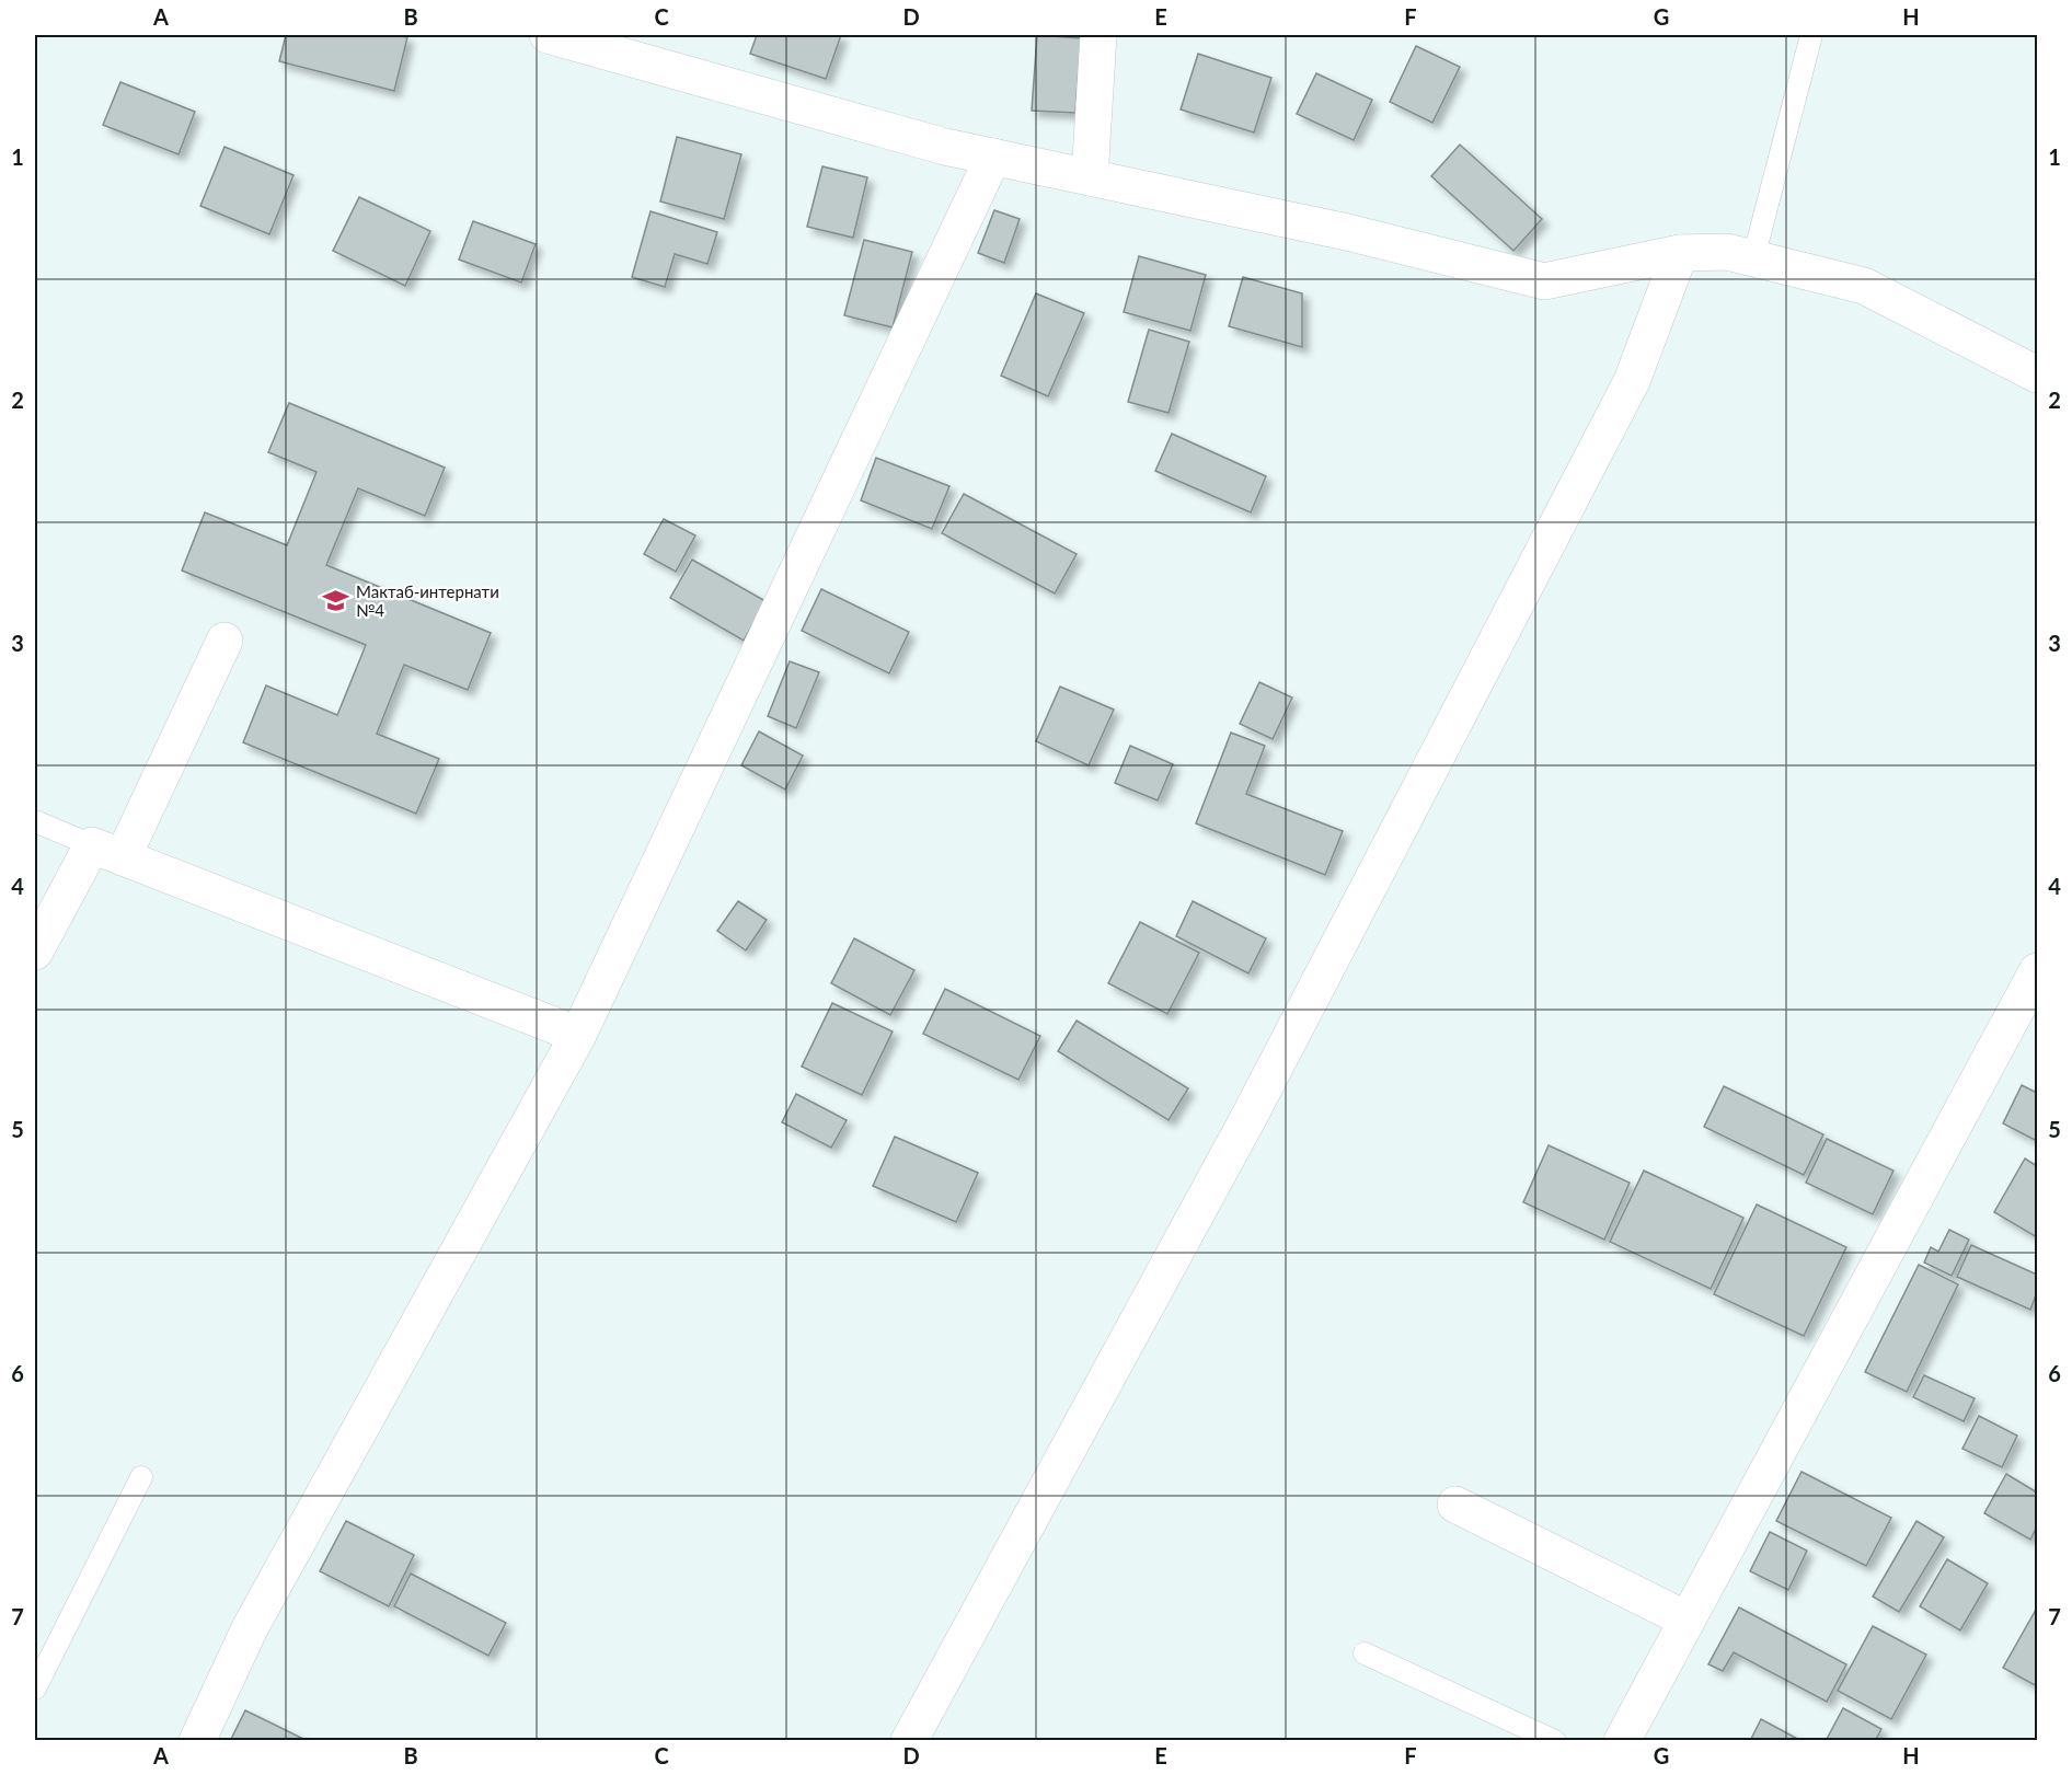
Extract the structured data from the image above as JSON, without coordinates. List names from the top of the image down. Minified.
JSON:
{"places":{"school or university":["Мактаб-интернати №4"]},"grid":{"columns":["A","B","C","D","E","F","G","H"],"rows":["1","2","3","4","5","6","7"]}}
